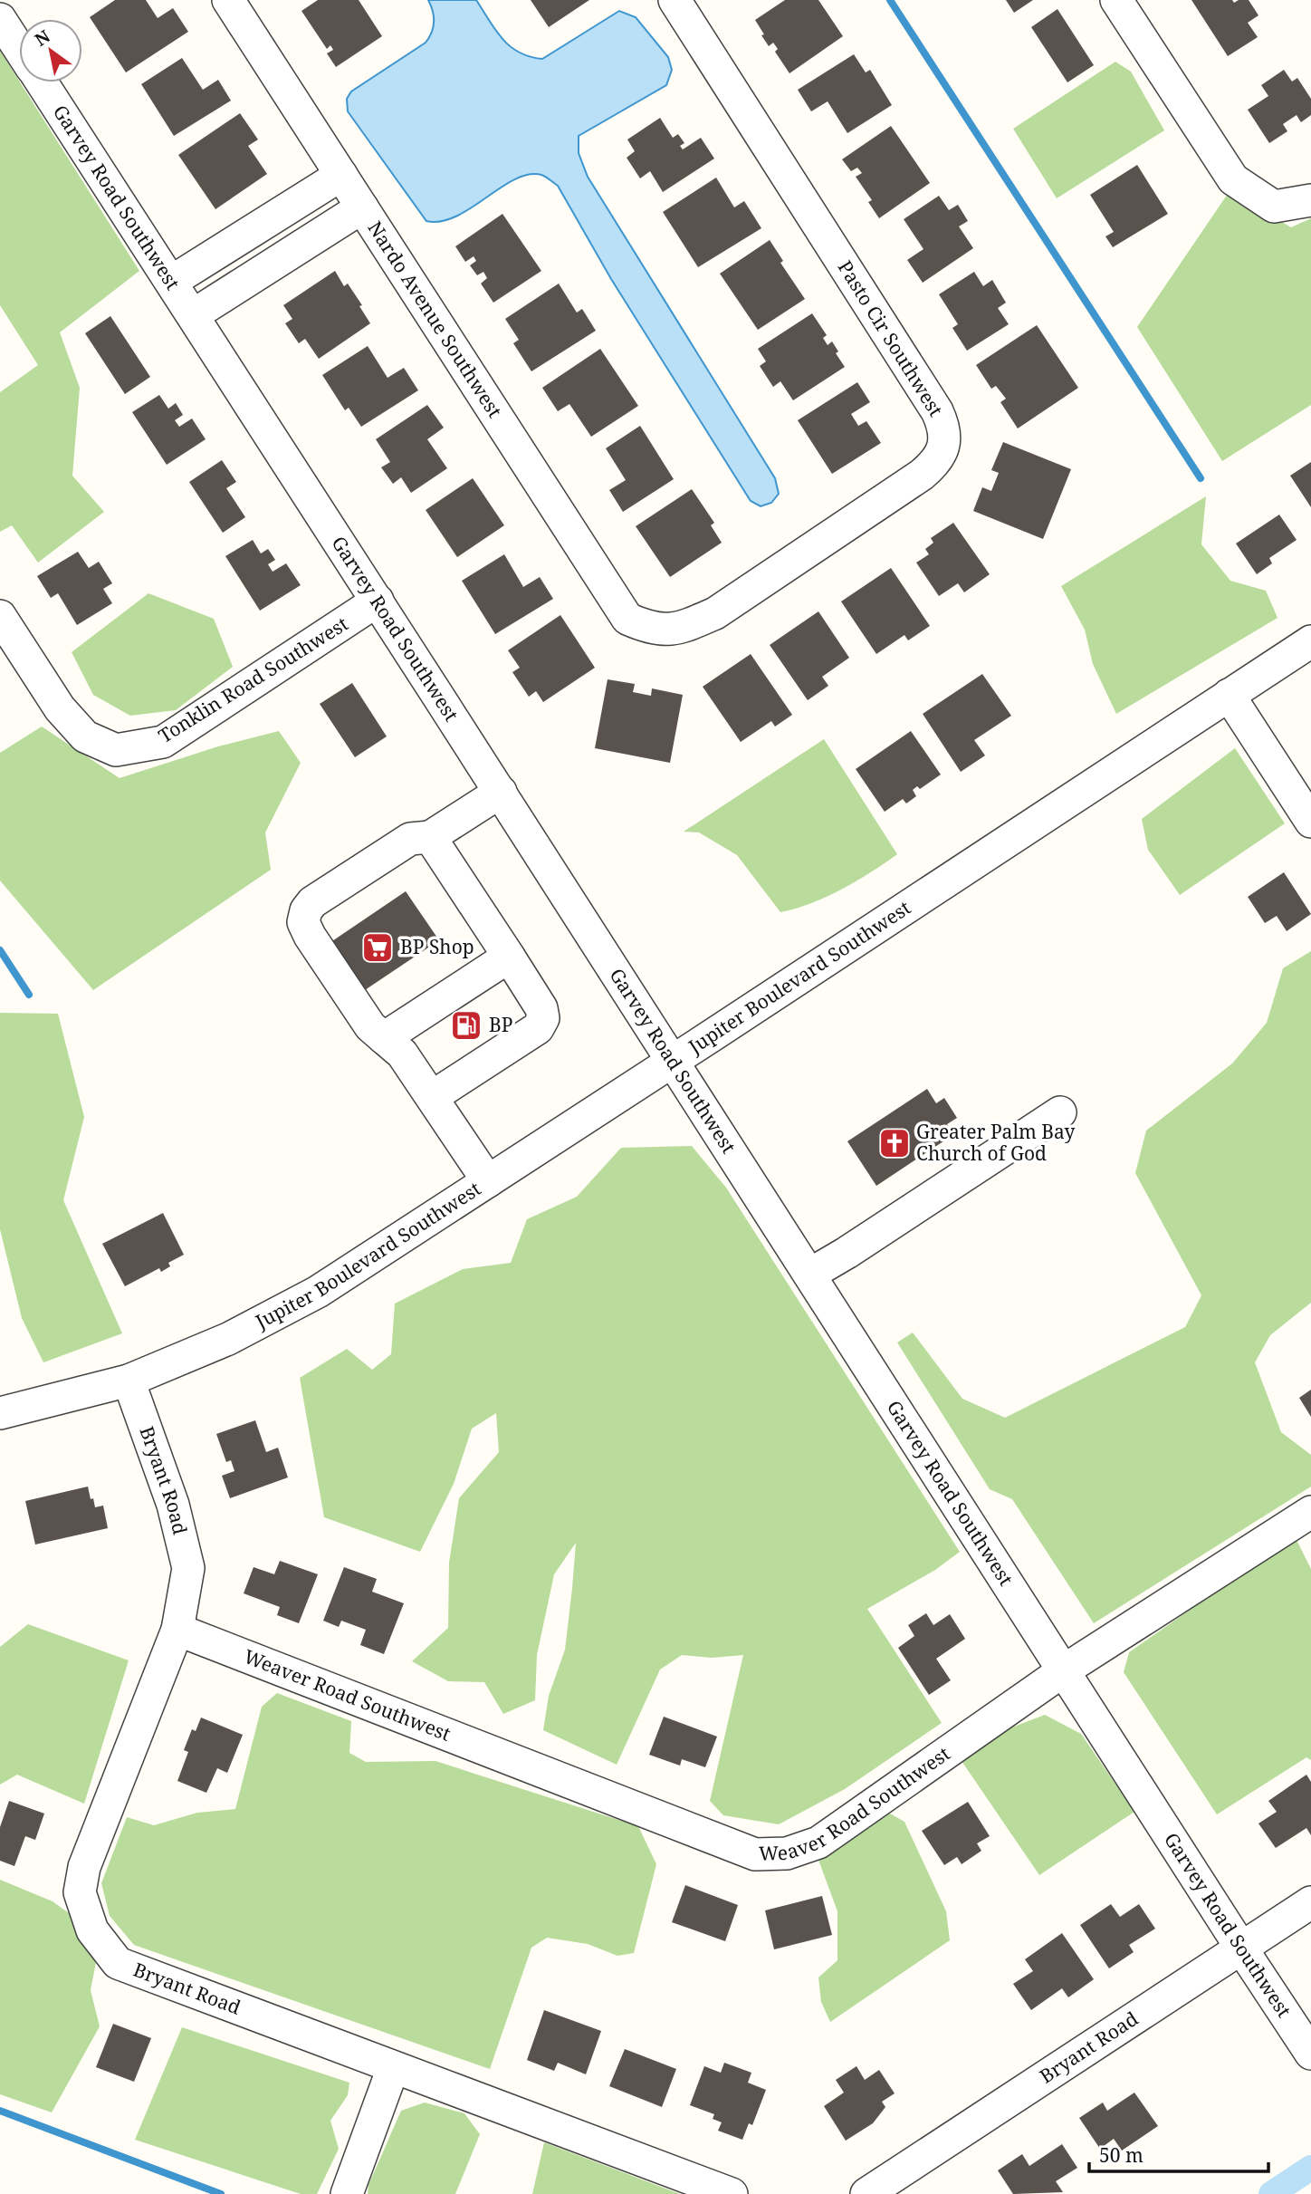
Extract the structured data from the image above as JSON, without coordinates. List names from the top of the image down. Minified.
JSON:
{"streets":{"street":["Garvey Road Southwest","Nardo Avenue Southwest","Pasto Cir Southwest","Tonklin Road Southwest","Jupiter Boulevard Southwest","Bryant Road","Weaver Road Southwest"]},"crossings":[["Garvey Road Southwest","Tonklin Road Southwest"],["Garvey Road Southwest","Jupiter Boulevard Southwest"],["Garvey Road Southwest","Bryant Road"],["Garvey Road Southwest","Weaver Road Southwest"],["Nardo Avenue Southwest","Pasto Cir Southwest"],["Jupiter Boulevard Southwest","Bryant Road"],["Bryant Road","Weaver Road Southwest"]],"places":{"supermarket":["BP Shop"],"fuel station":["BP"],"church":["Greater Palm Bay Church of God"]},"scale_bar":"50 m","north":"top left"}
